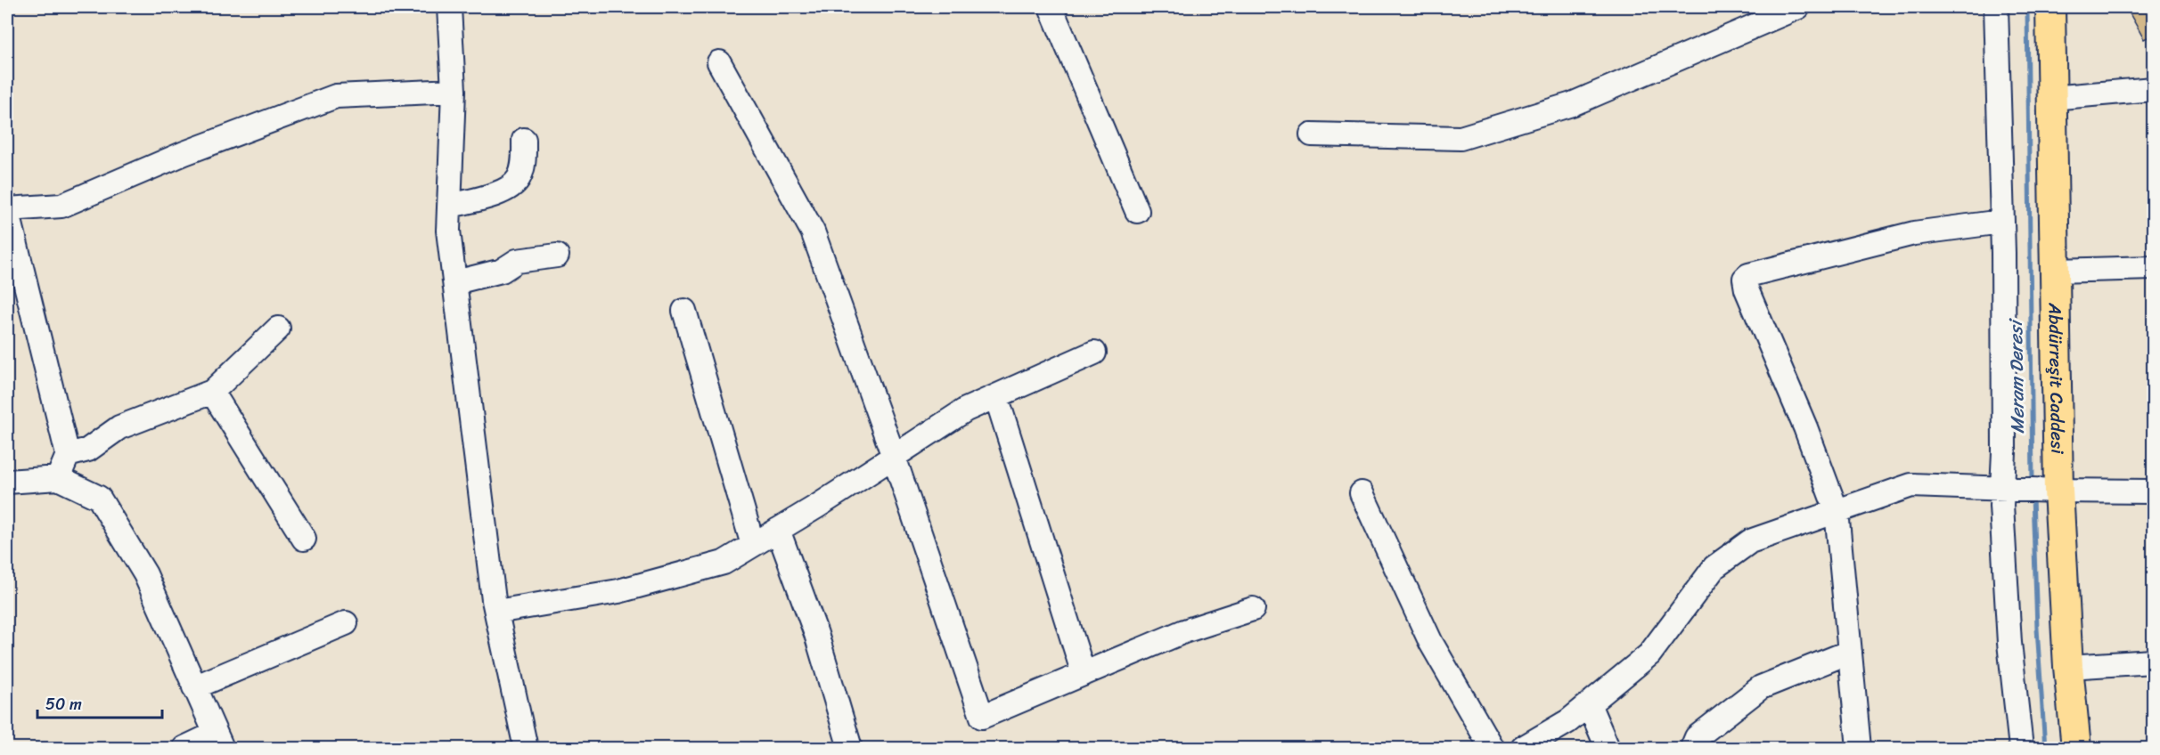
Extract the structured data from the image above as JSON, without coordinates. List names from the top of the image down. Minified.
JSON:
{"streets":{"main road":["Abdürreşit Caddesi"]},"water":["Meram Deresi"],"scale_bar":"50 m"}
